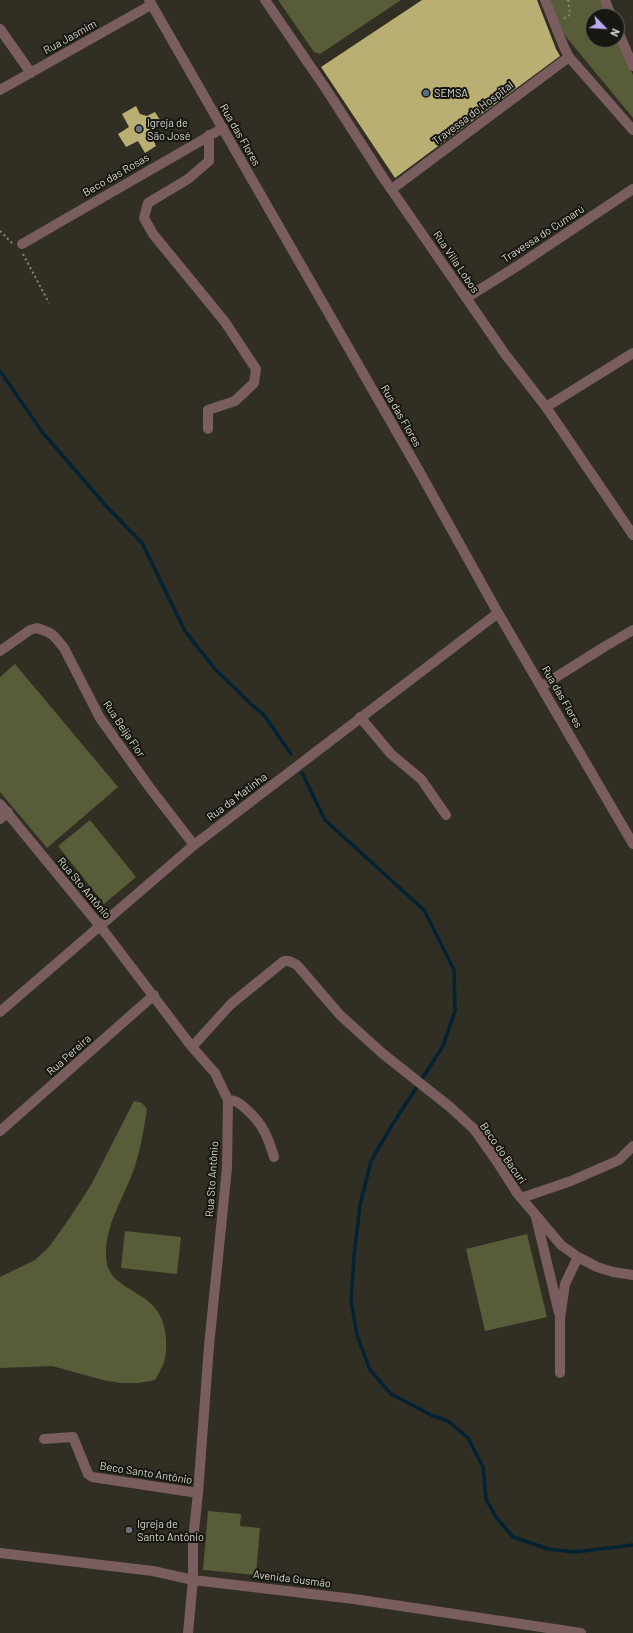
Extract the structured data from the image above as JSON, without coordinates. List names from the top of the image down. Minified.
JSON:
{"streets":{"street":["Rua Jasmim","Travessa do Hospital","Rua das Flores","Beco das Rosas","Travessa do Cumarú","Rua Villa Lobos","Rua Beija Flor","Rua da Matinha","Rua Sto Antônio","Rua Pereira","Beco do Bacuri","Beco Santo Antônio","Avenida Gusmão"]},"crossings":[["Rua Jasmim","Rua das Flores"],["Travessa do Hospital","Rua Villa Lobos"],["Rua das Flores","Beco das Rosas"],["Rua das Flores","Rua da Matinha"],["Travessa do Cumarú","Rua Villa Lobos"],["Rua Beija Flor","Rua da Matinha"],["Rua da Matinha","Rua Sto Antônio"],["Rua Sto Antônio","Rua Pereira"],["Rua Sto Antônio","Beco do Bacuri"],["Rua Sto Antônio","Beco Santo Antônio"],["Rua Sto Antônio","Avenida Gusmão"]],"places":["SEMSA","Igreja de São José","Igreja de Santo Antônio"],"north":"bottom right"}
